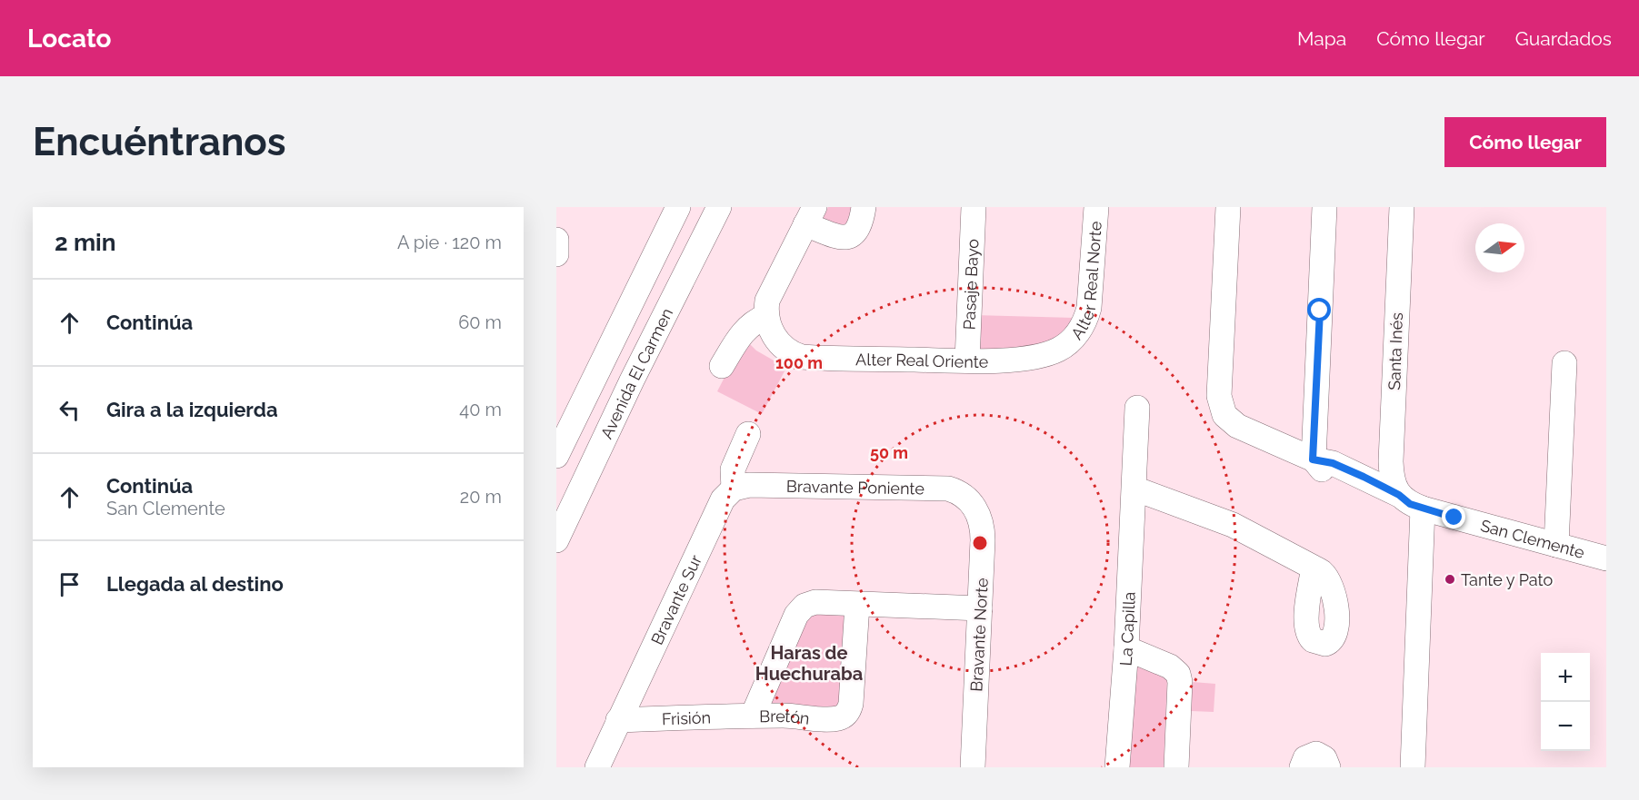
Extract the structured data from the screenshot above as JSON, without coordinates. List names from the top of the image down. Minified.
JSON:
{"streets":{"street":["Alter Real Norte","Pasaje Bayo","Santa Inés","Alter Real Oriente","Avenida El Carmen","Bravante Poniente","San Clemente","Bravante Sur","La Capilla","Bravante Norte","Bretón","Frisión"]},"crossings":[["Alter Real Norte","Alter Real Oriente"],["Pasaje Bayo","Alter Real Oriente"],["Santa Inés","San Clemente"],["Bravante Poniente","Bravante Sur"],["Bravante Poniente","Bravante Norte"],["Bravante Sur","Frisión"],["Bravante Norte","Bretón"],["Bretón","Frisión"]],"districts":["Haras de Huechuraba"],"places":["Tante y Pato"],"north":"right","page":{"header":"Locato","nav":["Mapa","Cómo llegar","Guardados"],"buttons":"Cómo llegar","title":"Encuéntranos","heading":["2 min","A pie · 120 m"],"list":[["Continúa","60 m"],["Gira a la izquierda","40 m"],["Continúa","San Clemente","20 m"],"Llegada al destino"],"map_buttons":["+","−"]},"rings":["100 m","50 m"]}
